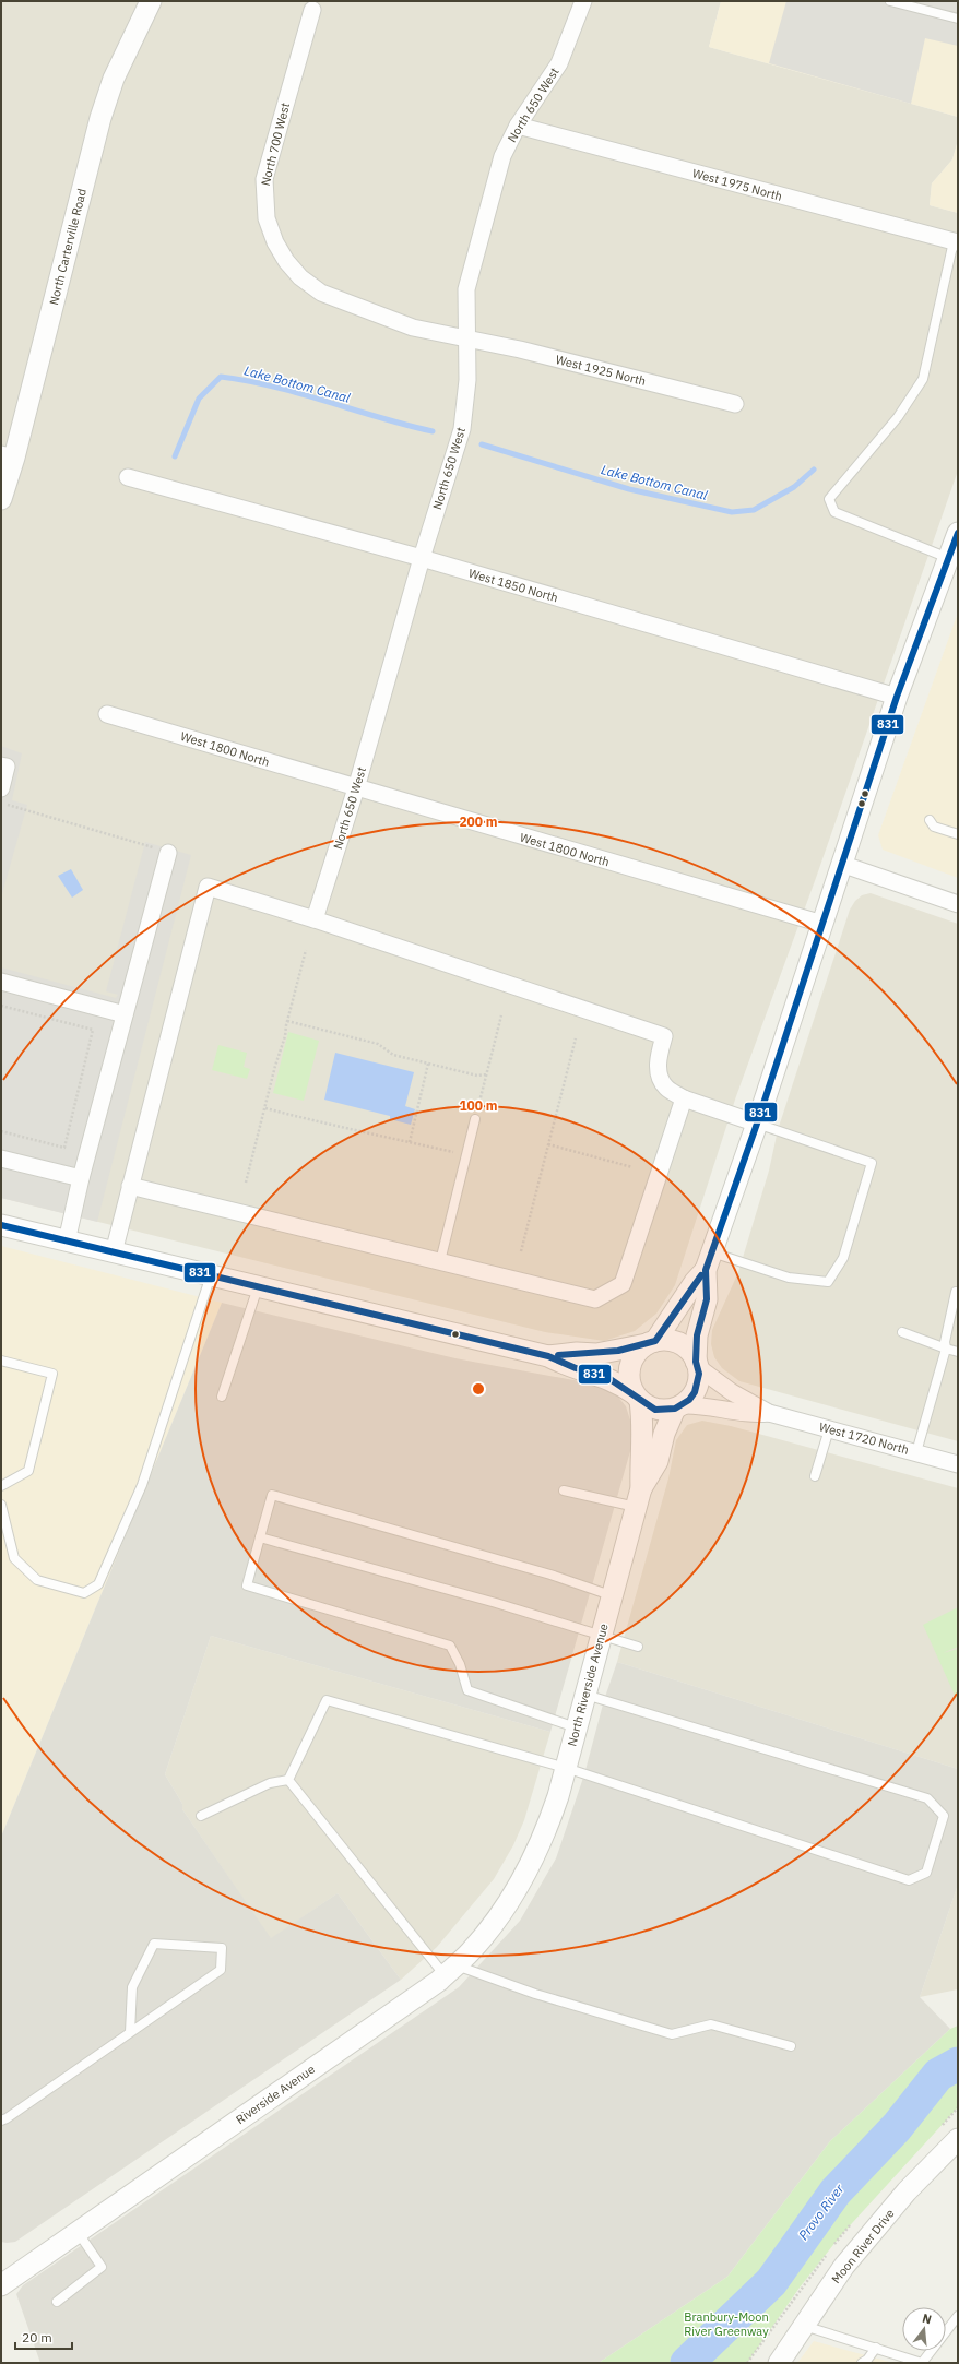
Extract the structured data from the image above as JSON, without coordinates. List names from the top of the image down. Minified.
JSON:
{"streets":{"street":["North 650 West","North 700 West","West 1975 North","North Carterville Road","West 1925 North","West 1850 North","West 1800 North","West 1720 North","North Riverside Avenue","Riverside Avenue","Moon River Drive"]},"crossings":[["North 650 West","North 700 West"],["North 650 West","West 1975 North"],["North 650 West","West 1925 North"],["North 650 West","West 1850 North"],["North 650 West","West 1800 North"],["North 700 West","West 1925 North"],["West 1720 North","North Riverside Avenue"],["North Riverside Avenue","Riverside Avenue"]],"water":["Lake Bottom Canal","Provo River"],"parks":["Branbury-Moon River Greenway"],"lines":["transit line 831"],"scale_bar":"20 m","north":"top","rings":["200 m","100 m"]}
